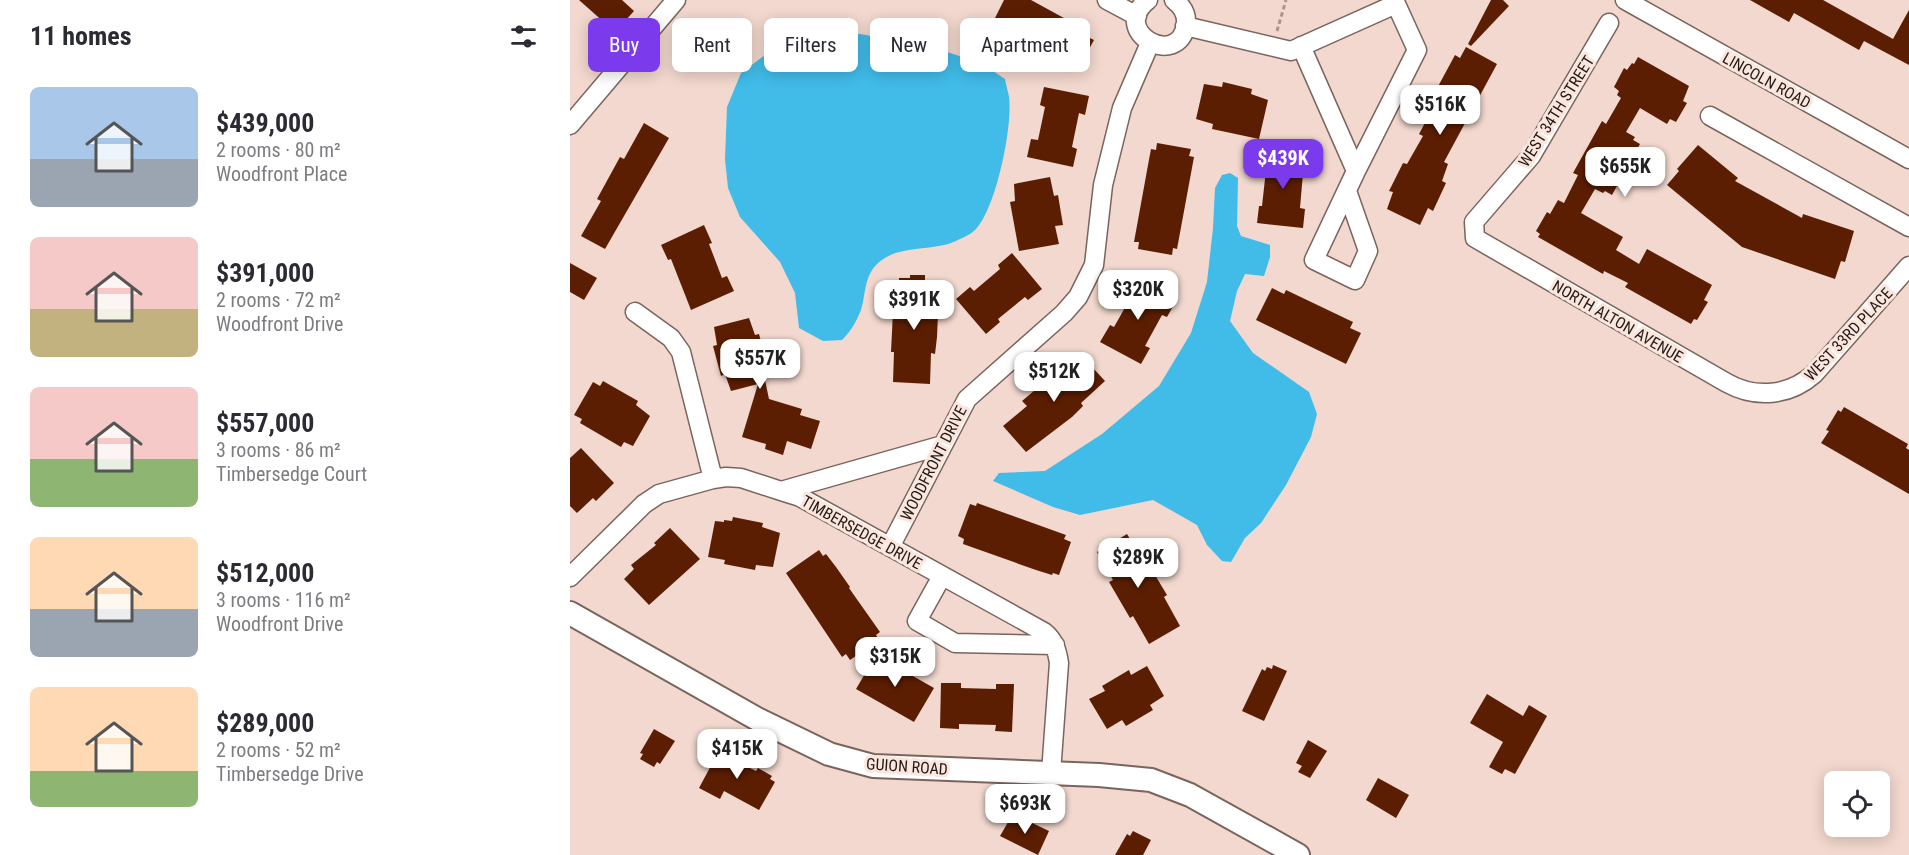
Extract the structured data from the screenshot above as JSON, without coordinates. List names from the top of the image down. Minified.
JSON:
{"streets":{"street":["LINCOLN ROAD","WEST 34TH STREET","NORTH ALTON AVENUE","WEST 33RD PLACE","WOODFRONT DRIVE","TIMBERSEDGE DRIVE","GUION ROAD"]},"crossings":[["WEST 34TH STREET","NORTH ALTON AVENUE"],["NORTH ALTON AVENUE","WEST 33RD PLACE"],["WOODFRONT DRIVE","TIMBERSEDGE DRIVE"]],"page":{"heading":"11 homes","chip":["Buy","Rent","Filters","New","Apartment"],"list":[{"name":"$439,000","note":"2 rooms · 80 m² · Woodfront Place"},{"name":"$391,000","note":"2 rooms · 72 m² · Woodfront Drive"},{"name":"$557,000","note":"3 rooms · 86 m² · Timbersedge Court"},{"name":"$512,000","note":"3 rooms · 116 m² · Woodfront Drive"},{"name":"$289,000","note":"2 rooms · 52 m² · Timbersedge Drive"}],"price":["$516K","$439K","$655K","$320K","$391K","$557K","$512K","$289K","$315K","$415K","$693K"]}}
